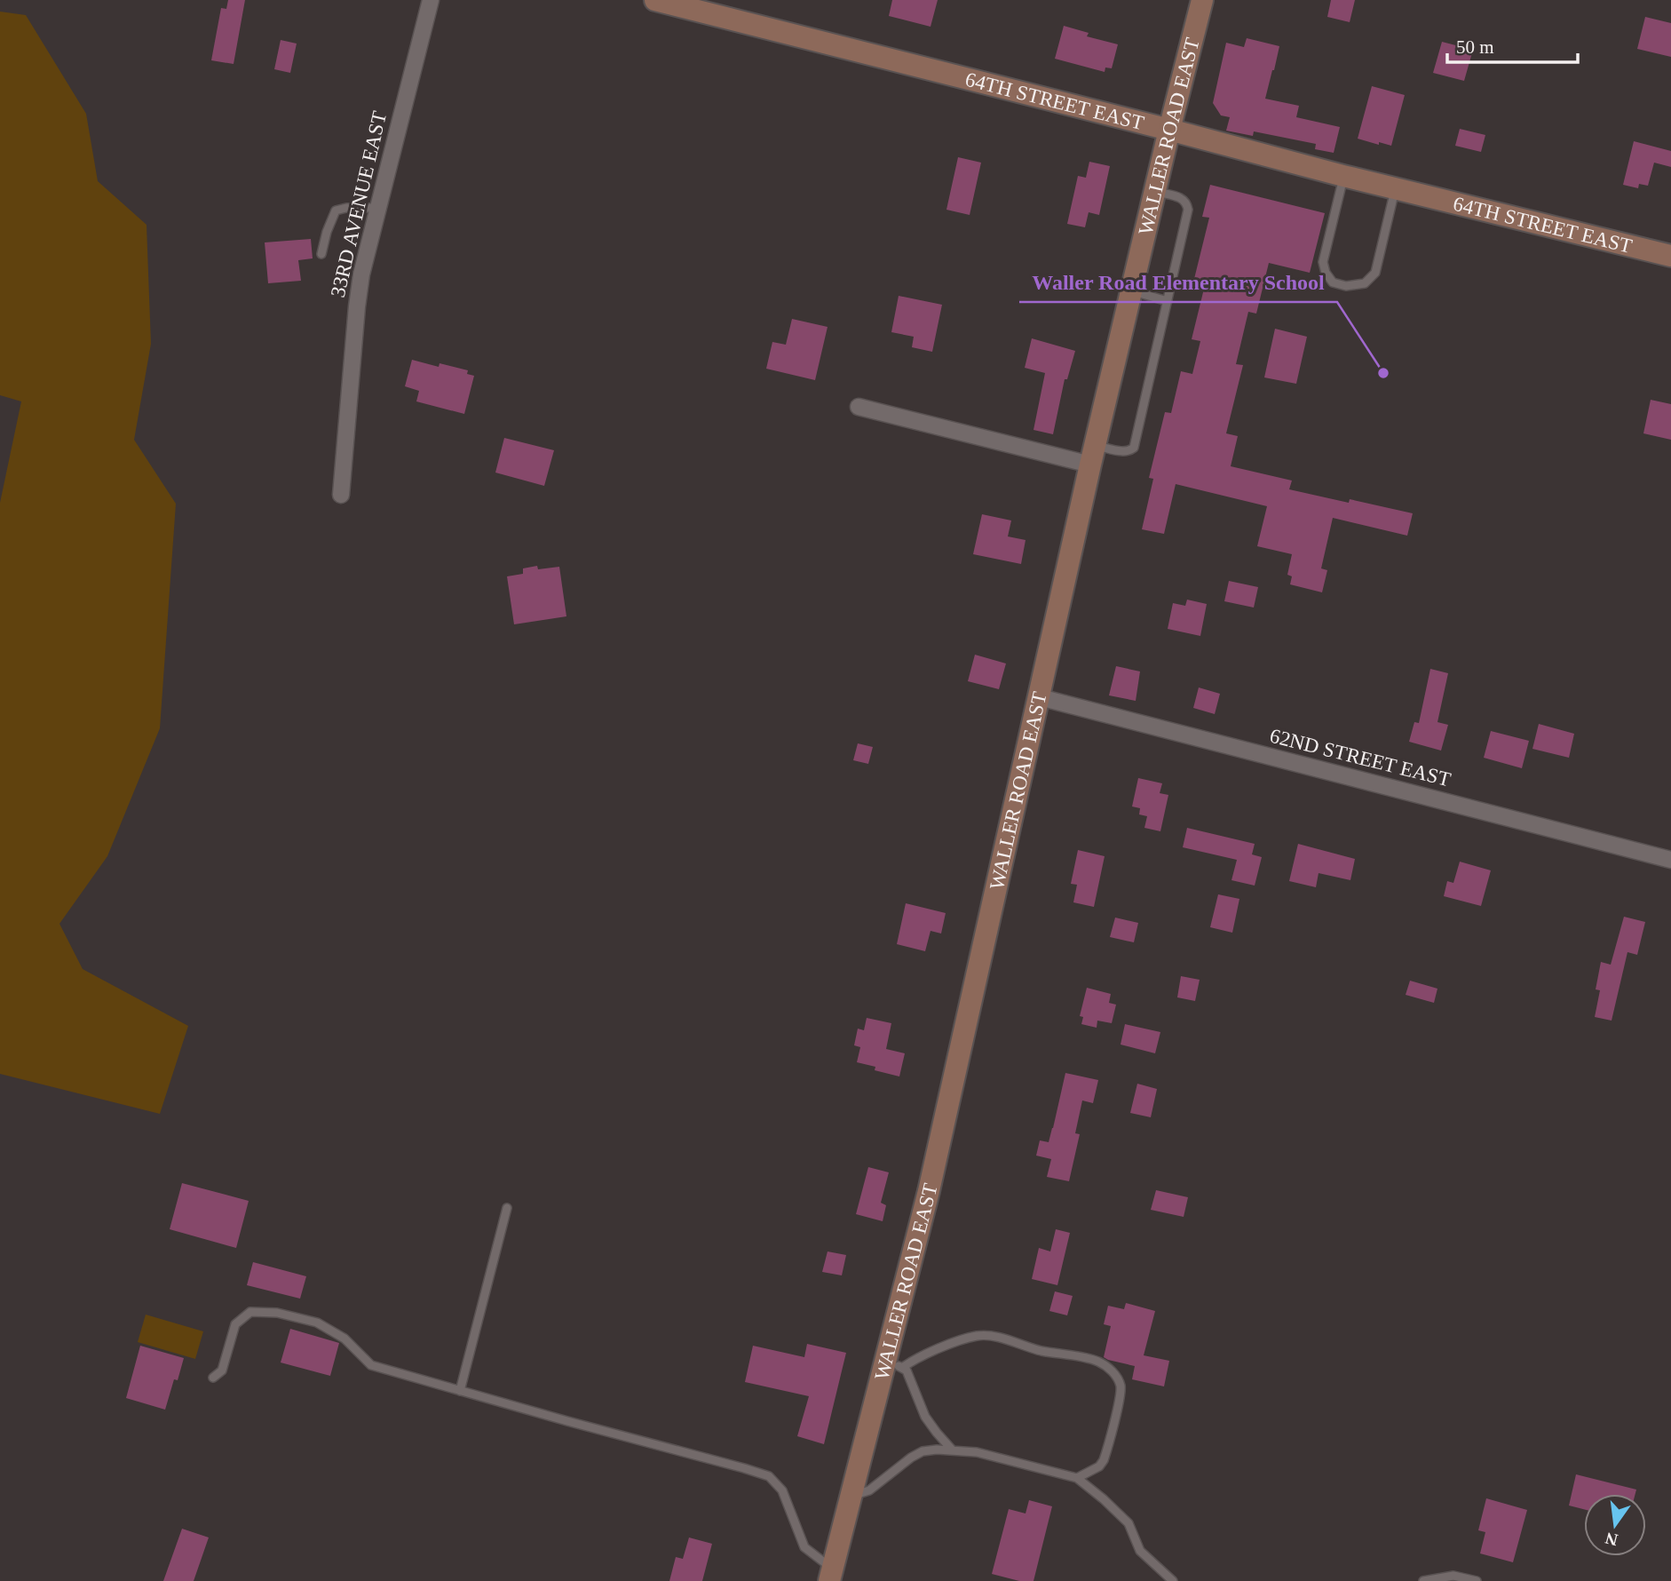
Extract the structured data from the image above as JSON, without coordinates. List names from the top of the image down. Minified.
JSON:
{"streets":{"street":["64TH STREET EAST","WALLER ROAD EAST","33RD AVENUE EAST","62ND STREET EAST"]},"crossings":[["64TH STREET EAST","WALLER ROAD EAST"],["WALLER ROAD EAST","62ND STREET EAST"]],"places":["Waller Road Elementary School"],"scale_bar":"50 m","north":"bottom"}
